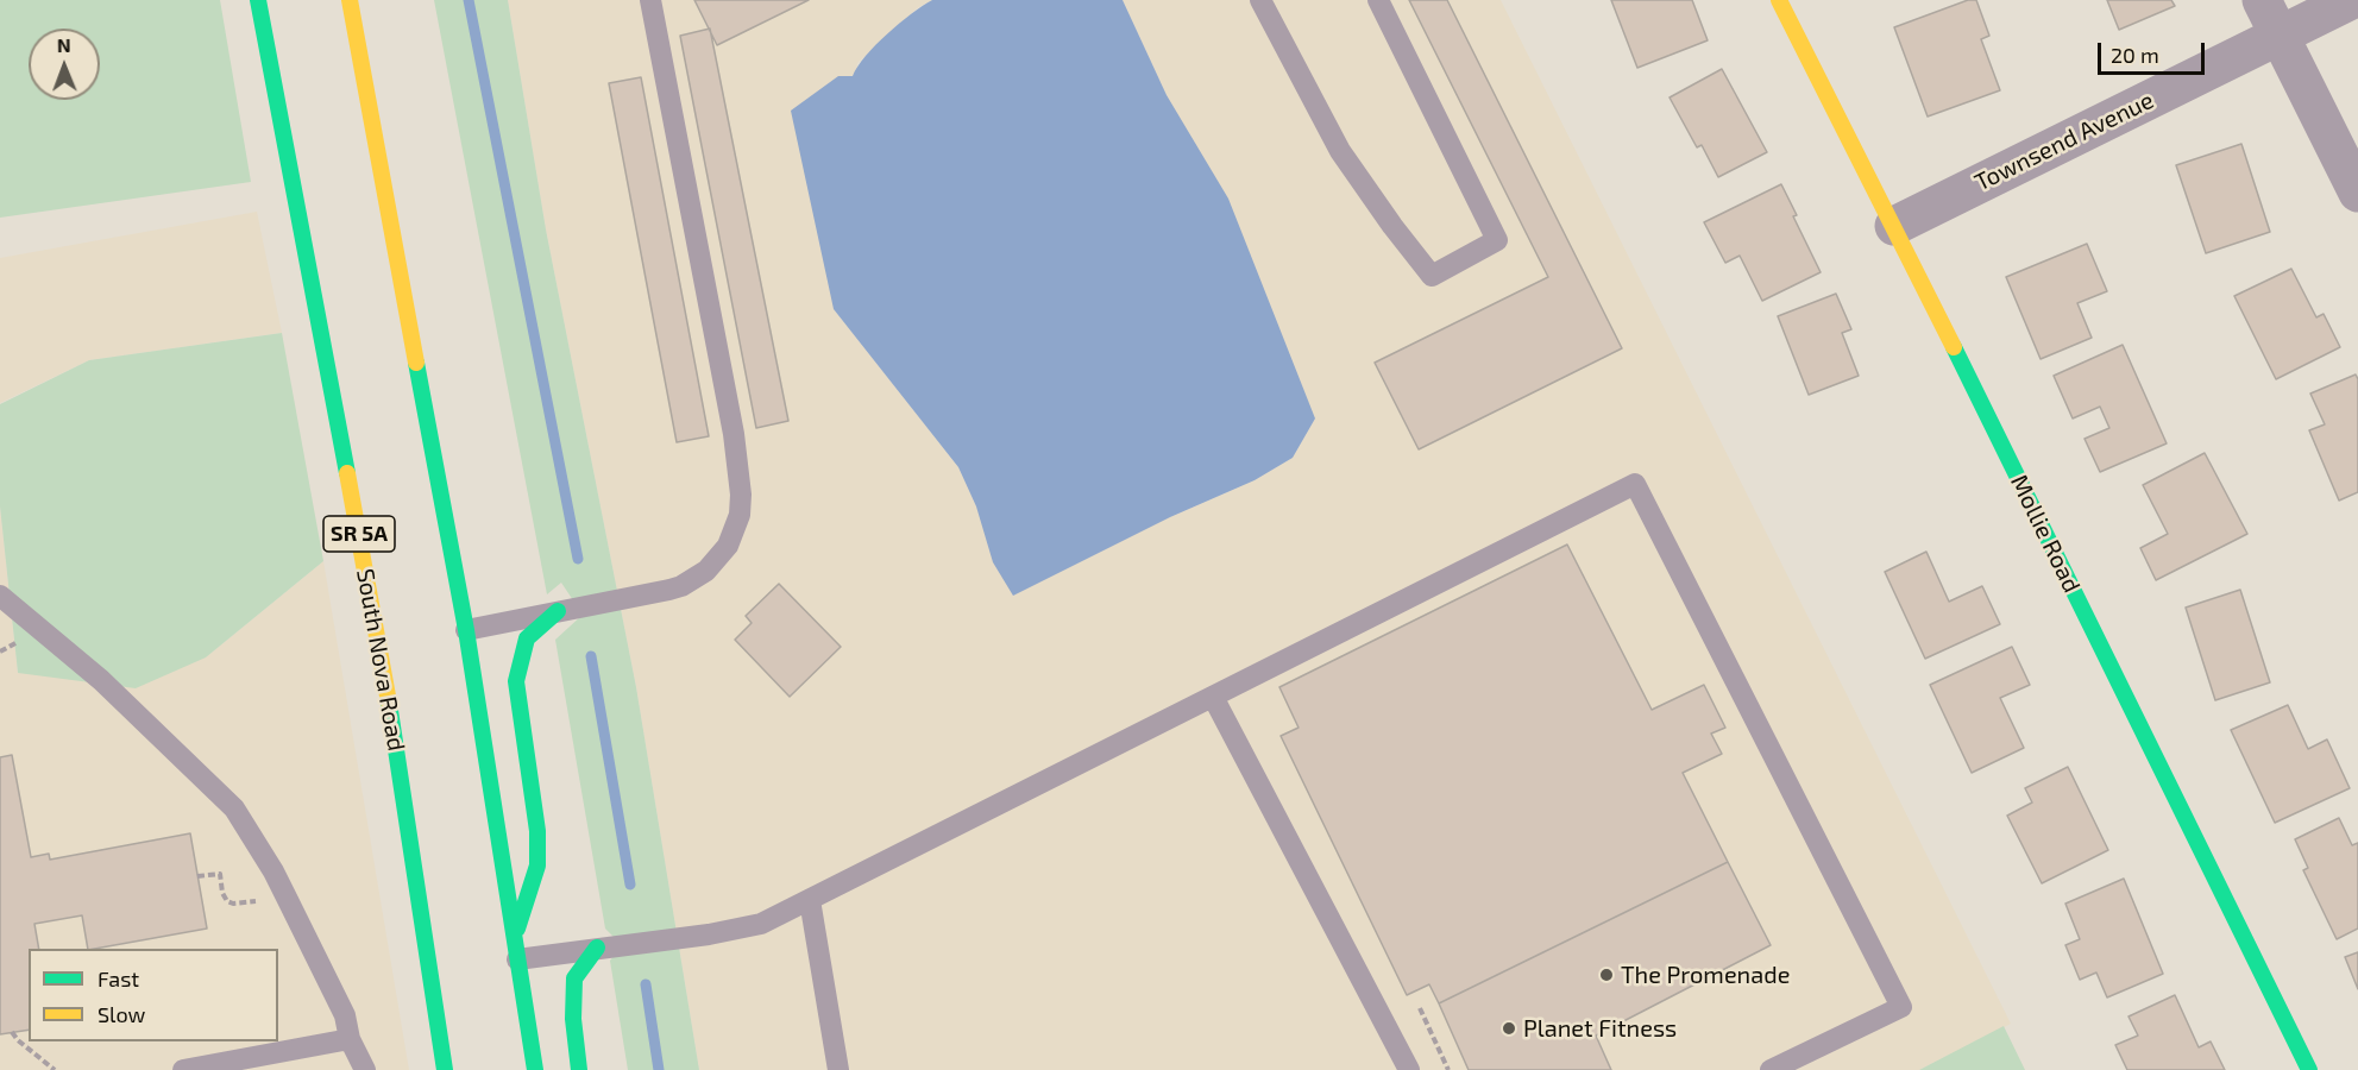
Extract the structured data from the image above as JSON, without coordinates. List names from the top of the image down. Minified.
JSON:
{"streets":{"main road":["SR 5A","Mollie Road","South Nova Road"],"street":["Townsend Avenue"]},"crossings":[["Townsend Avenue","Mollie Road"]],"places":["The Promenade","Planet Fitness"],"legend":["Fast","Slow"],"scale_bar":"20 m","north":"top"}
